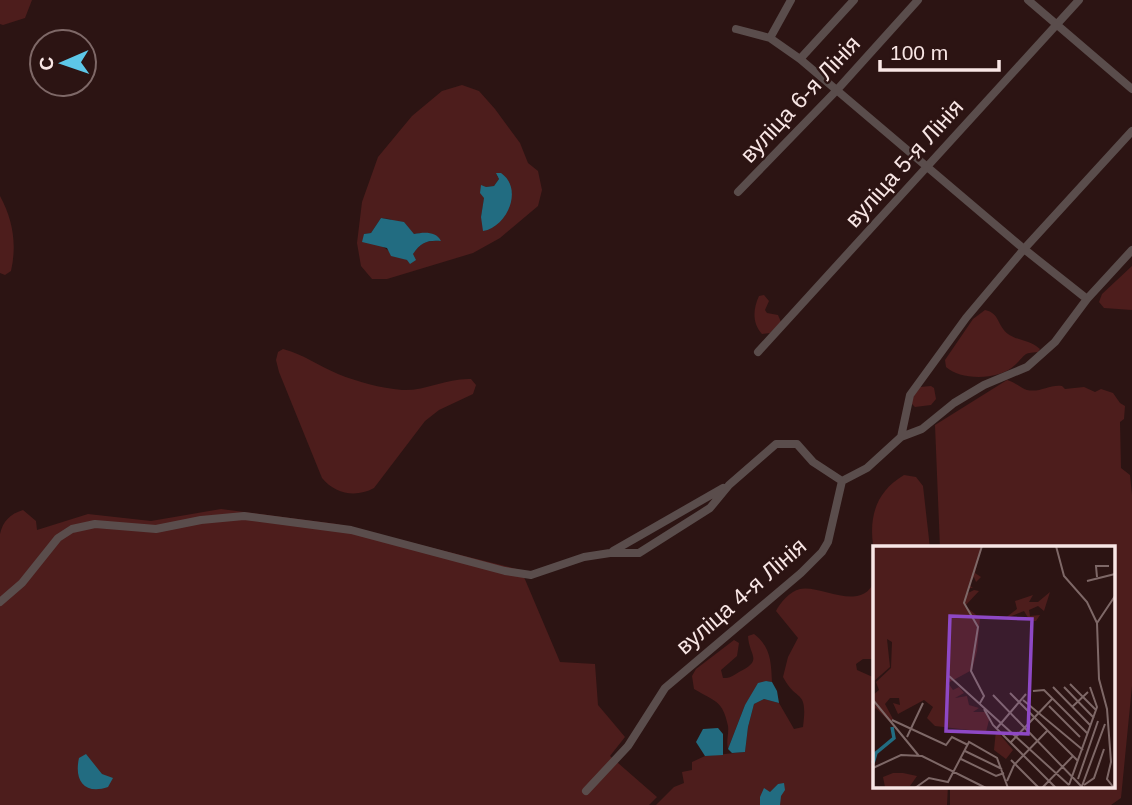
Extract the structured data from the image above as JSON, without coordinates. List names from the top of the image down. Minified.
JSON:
{"streets":{"street":["вуліца 6-я Лінія","вуліца 5-я Лінія","вуліца 4-я Лінія"]},"scale_bar":"100 m","north":"left"}
